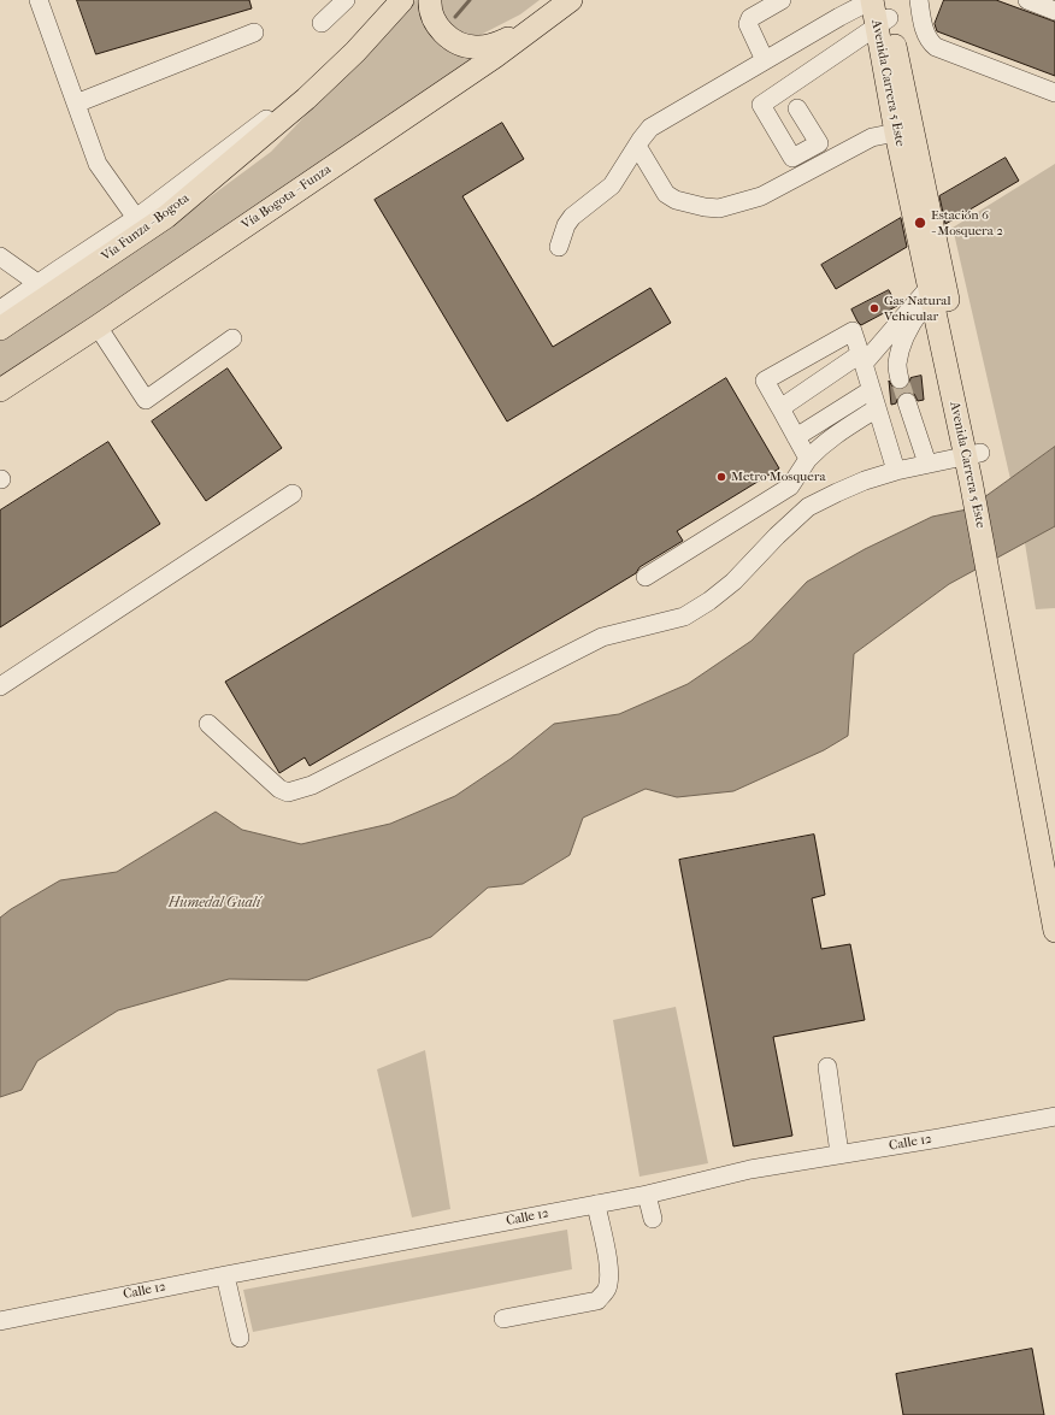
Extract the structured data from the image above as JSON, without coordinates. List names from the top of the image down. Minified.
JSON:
{"streets":{"main road":["Avenida Carrera 5 Este","Vía Bogota - Funza","Vía Funza - Bogota"],"street":["Calle 12"]},"water":["Humedal Gualí"],"places":["Estación 6 - Mosquera 2","Gas Natural Vehicular","Metro Mosquera"]}
